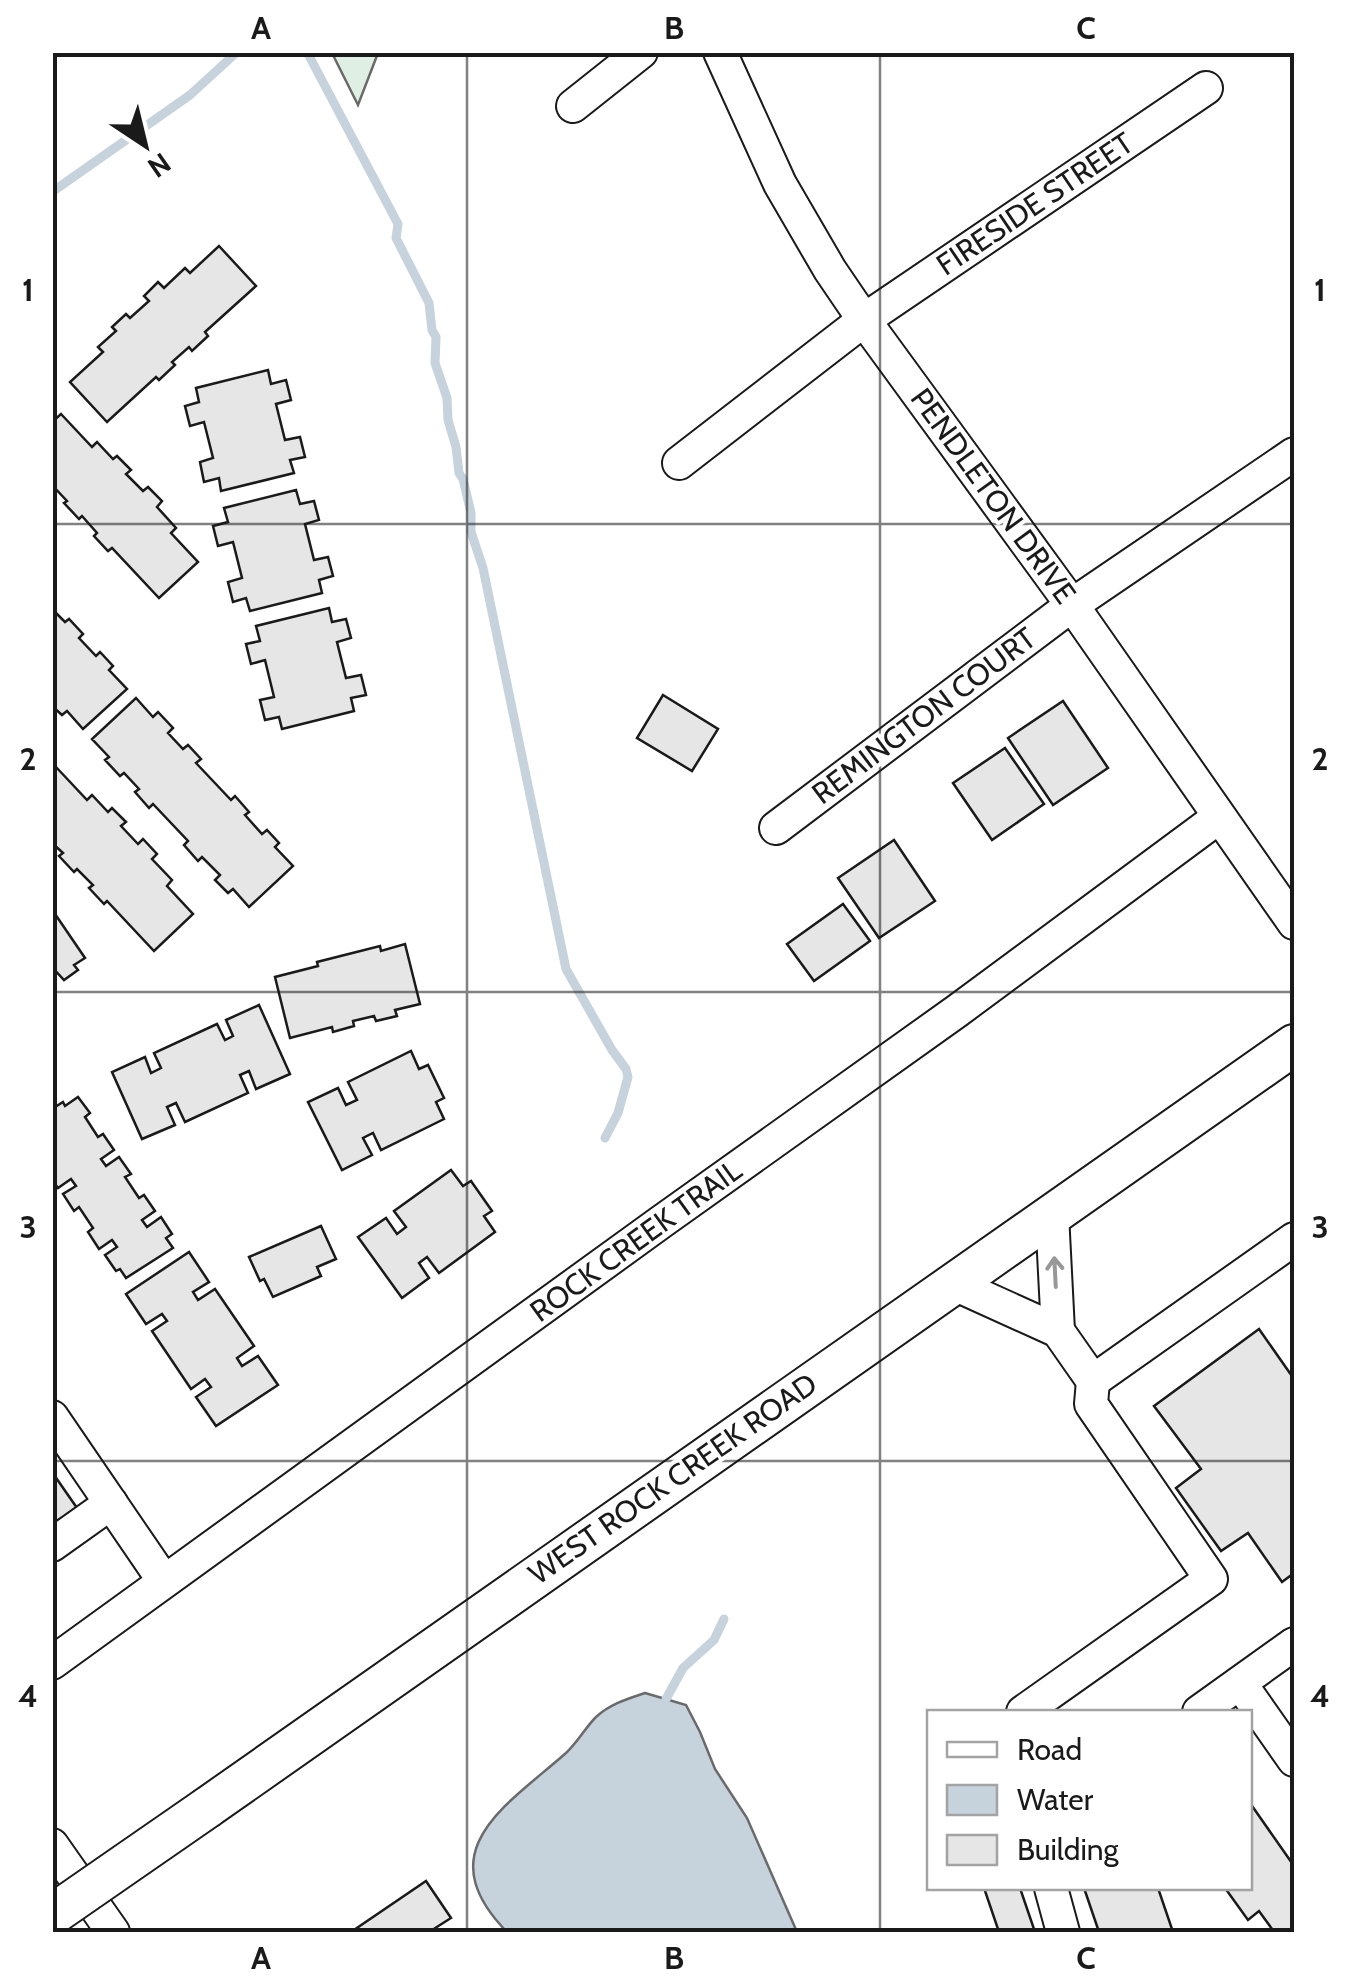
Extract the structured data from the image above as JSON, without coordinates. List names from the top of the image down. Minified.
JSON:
{"streets":{"main road":["WEST ROCK CREEK ROAD"],"street":["FIRESIDE STREET","PENDLETON DRIVE","REMINGTON COURT","ROCK CREEK TRAIL"]},"crossings":[["FIRESIDE STREET","PENDLETON DRIVE"],["PENDLETON DRIVE","REMINGTON COURT"],["PENDLETON DRIVE","ROCK CREEK TRAIL"]],"legend":["Road","Water","Building"],"north":"bottom right","grid":{"columns":["A","B","C"],"rows":["1","2","3","4"]}}
